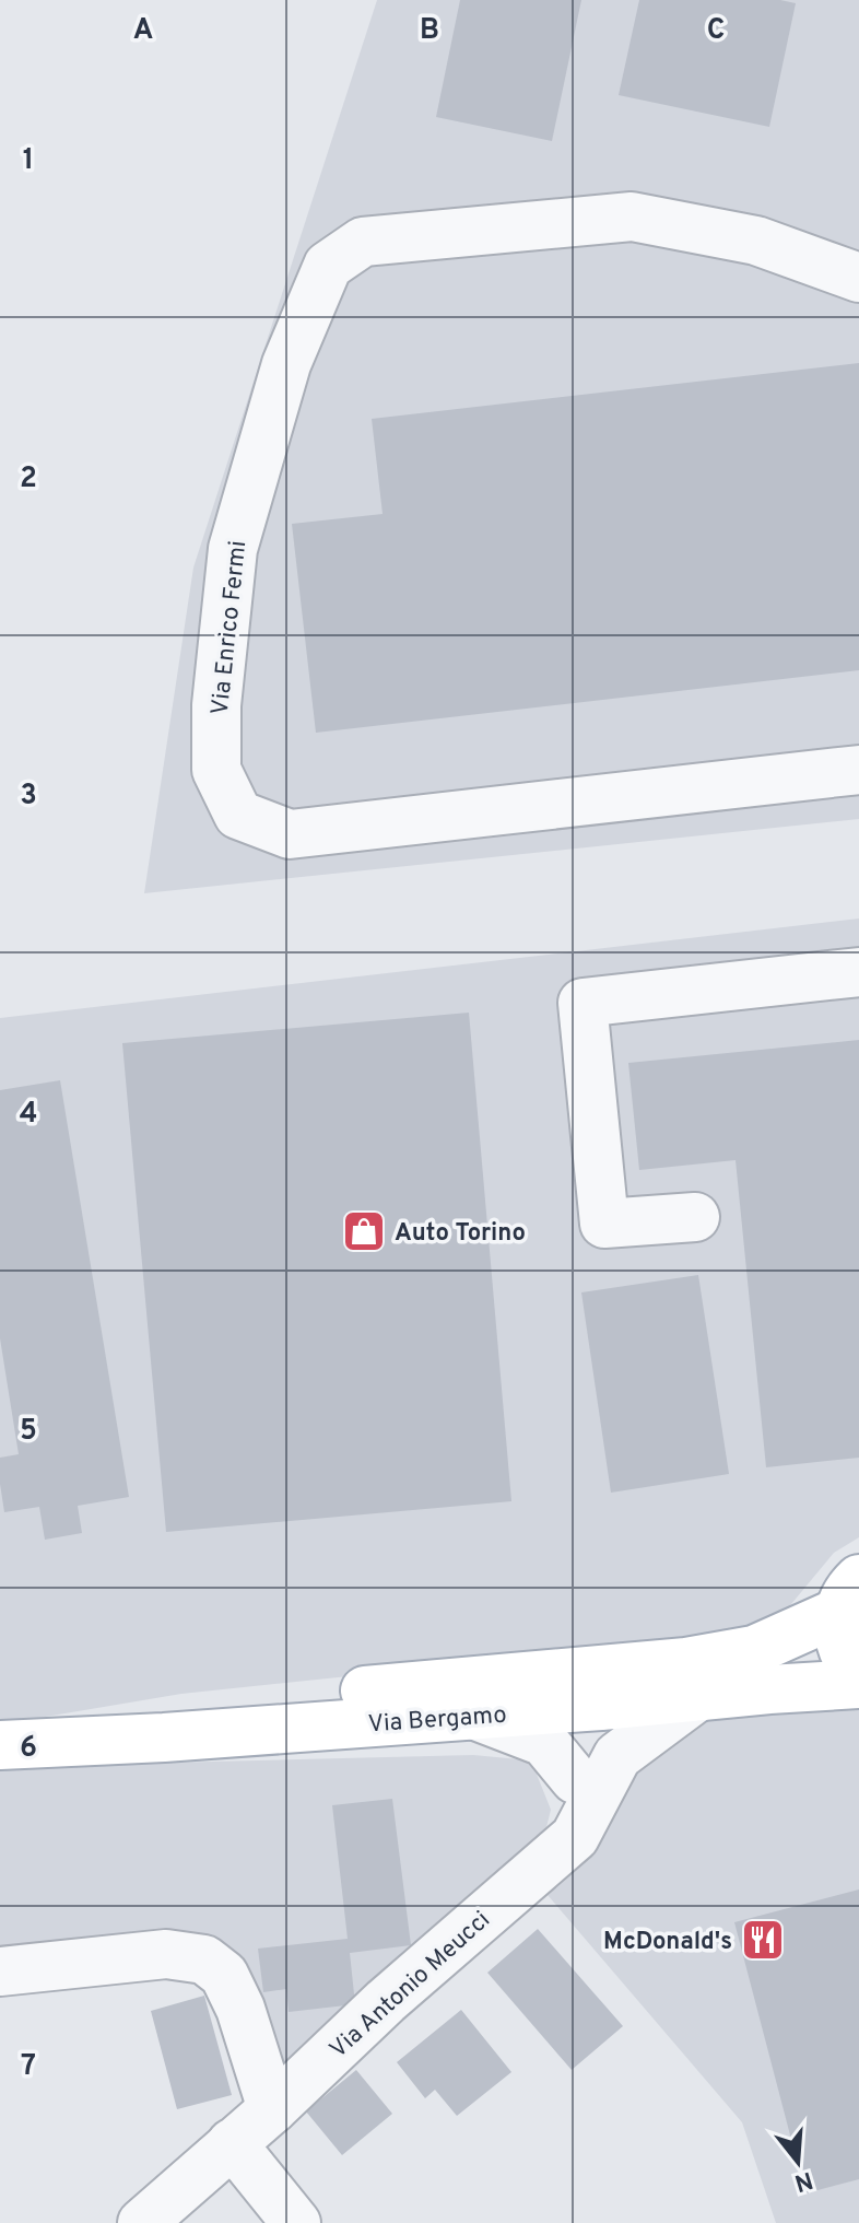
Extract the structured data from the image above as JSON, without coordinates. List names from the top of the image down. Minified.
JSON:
{"streets":{"main road":["Via Bergamo"],"street":["Via Enrico Fermi","Via Antonio Meucci"]},"crossings":[["Via Bergamo","Via Antonio Meucci"]],"places":{"shop":["Auto Torino"],"restaurant":["McDonald's"]},"north":"bottom","grid":{"columns":["A","B","C"],"rows":["1","2","3","4","5","6","7"]}}
